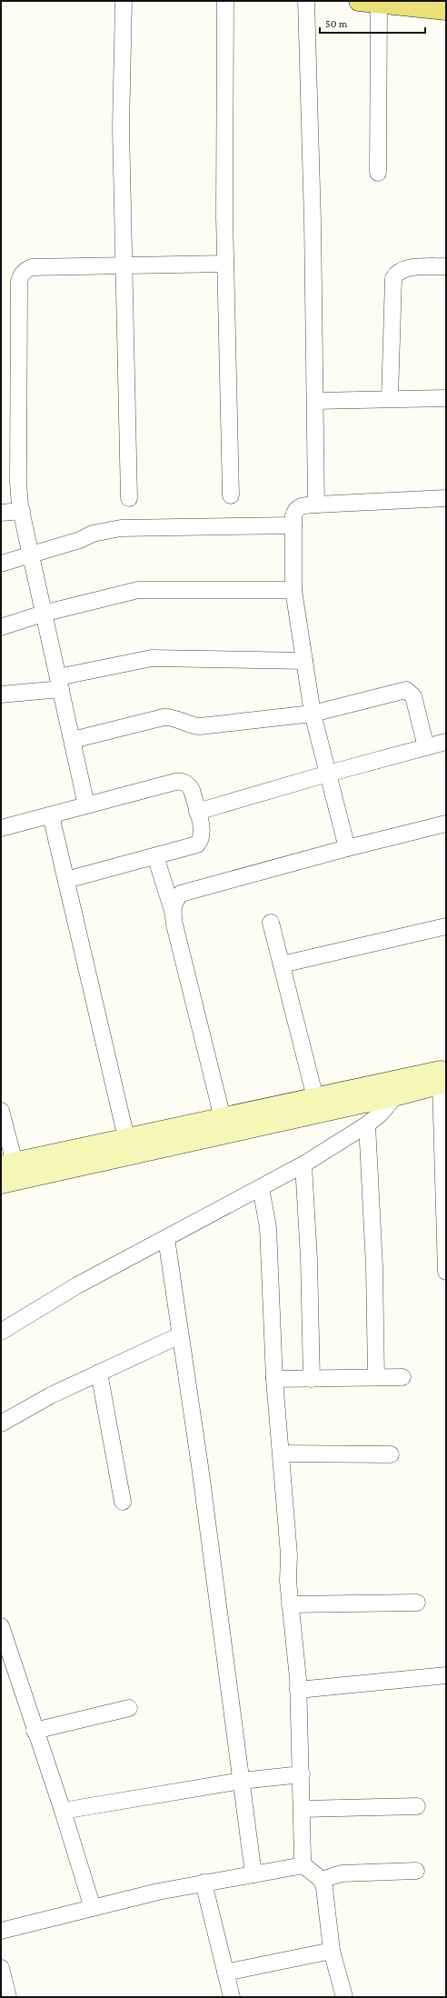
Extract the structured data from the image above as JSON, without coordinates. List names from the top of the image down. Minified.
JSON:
{"scale_bar":"50 m"}
